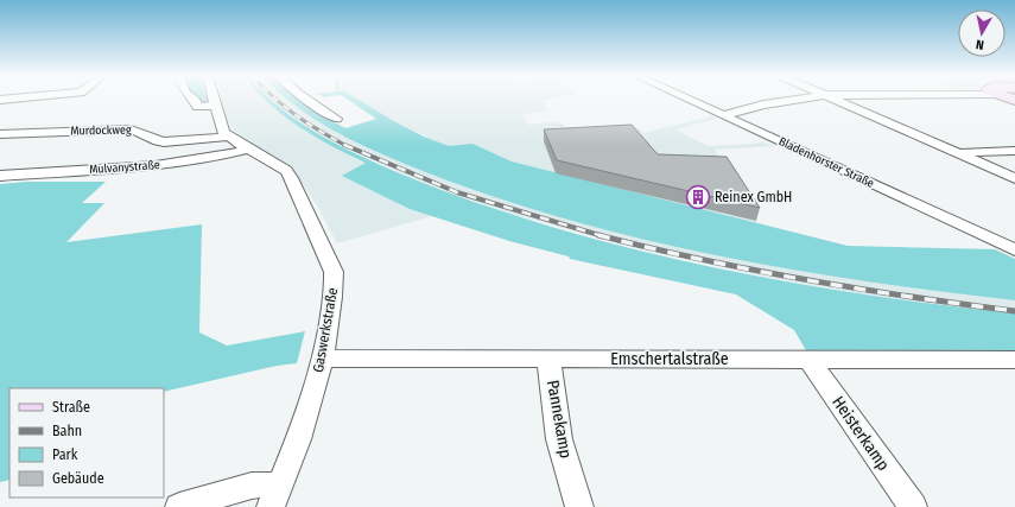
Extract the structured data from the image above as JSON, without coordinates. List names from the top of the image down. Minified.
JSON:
{"streets":{"street":["Murdockweg","Bladenhorster Straße","Mulvanystraße","Gaswerkstraße","Emschertalstraße","Pannekamp","Heisterkamp"]},"crossings":[["Murdockweg","Gaswerkstraße"],["Mulvanystraße","Gaswerkstraße"],["Gaswerkstraße","Emschertalstraße"],["Emschertalstraße","Pannekamp"],["Emschertalstraße","Heisterkamp"]],"places":{"building":["Reinex GmbH"]},"legend":["Straße","Bahn","Park","Gebäude"],"north":"bottom"}
